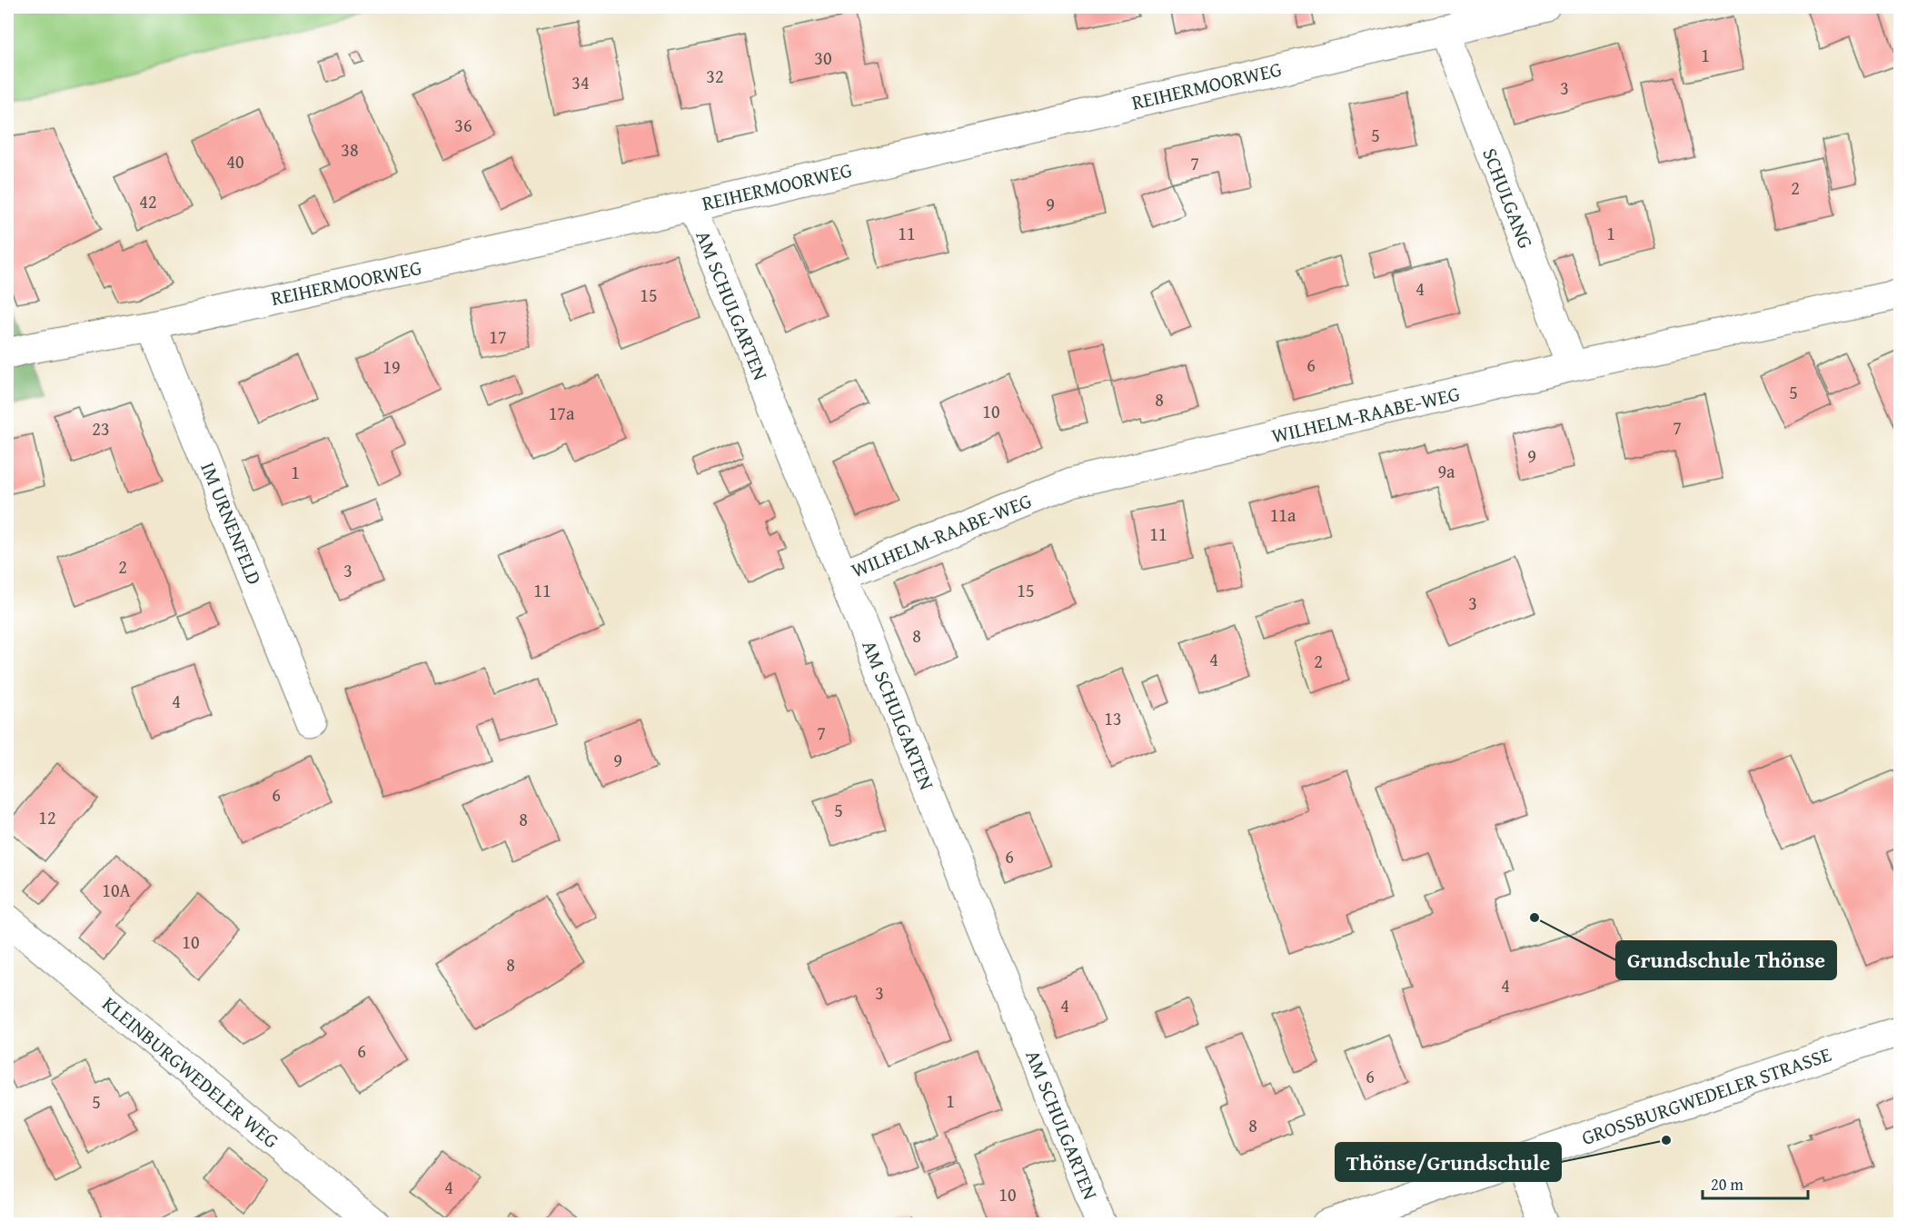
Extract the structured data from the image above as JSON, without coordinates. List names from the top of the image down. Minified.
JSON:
{"streets":{"street":["REIHERMOORWEG","SCHULGANG","AM SCHULGARTEN","WILHELM-RAABE-WEG","IM URNENFELD","KLEINBURGWEDELER WEG","GROSSBURGWEDELER STRASSE"]},"crossings":[["REIHERMOORWEG","SCHULGANG"],["REIHERMOORWEG","AM SCHULGARTEN"],["REIHERMOORWEG","IM URNENFELD"],["SCHULGANG","WILHELM-RAABE-WEG"],["AM SCHULGARTEN","WILHELM-RAABE-WEG"]],"places":["Grundschule Thönse","Thönse/Grundschule"],"house_numbers":["1","30","32","34","3","36","5","38","40","7","2","42","9","11","1","4","15","17","6","19","5","8","10","17a","7","23","9","9a","1","11a","11","2","3","11","15","3","8","4","2","4","13","7","9","6","5","12","8","6","10A","10","8","4","3","4","6","6","1","5","8","4","10"],"scale_bar":"20 m"}
